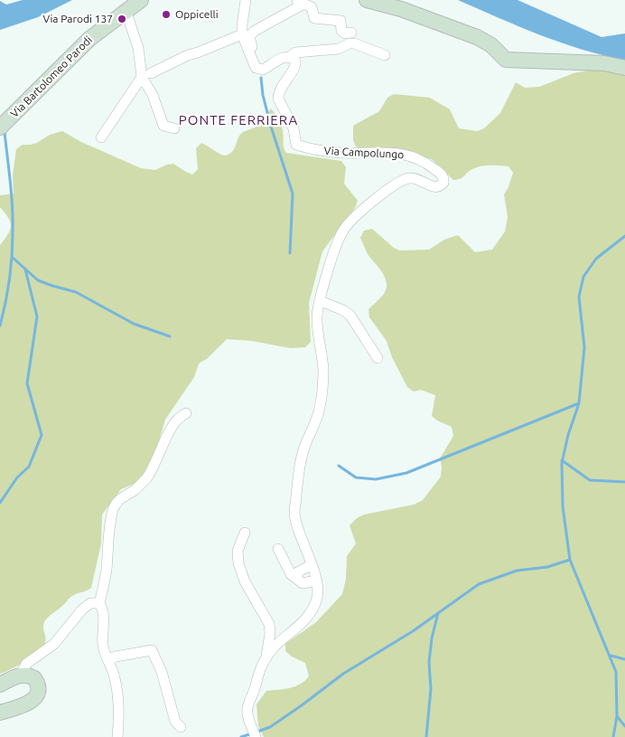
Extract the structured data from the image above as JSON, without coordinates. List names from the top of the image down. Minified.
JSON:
{"streets":{"main road":["Via Bartolomeo Parodi"],"street":["Via Campolungo"]},"districts":["PONTE FERRIERA"],"places":["Oppicelli","Via Parodi 137"]}
